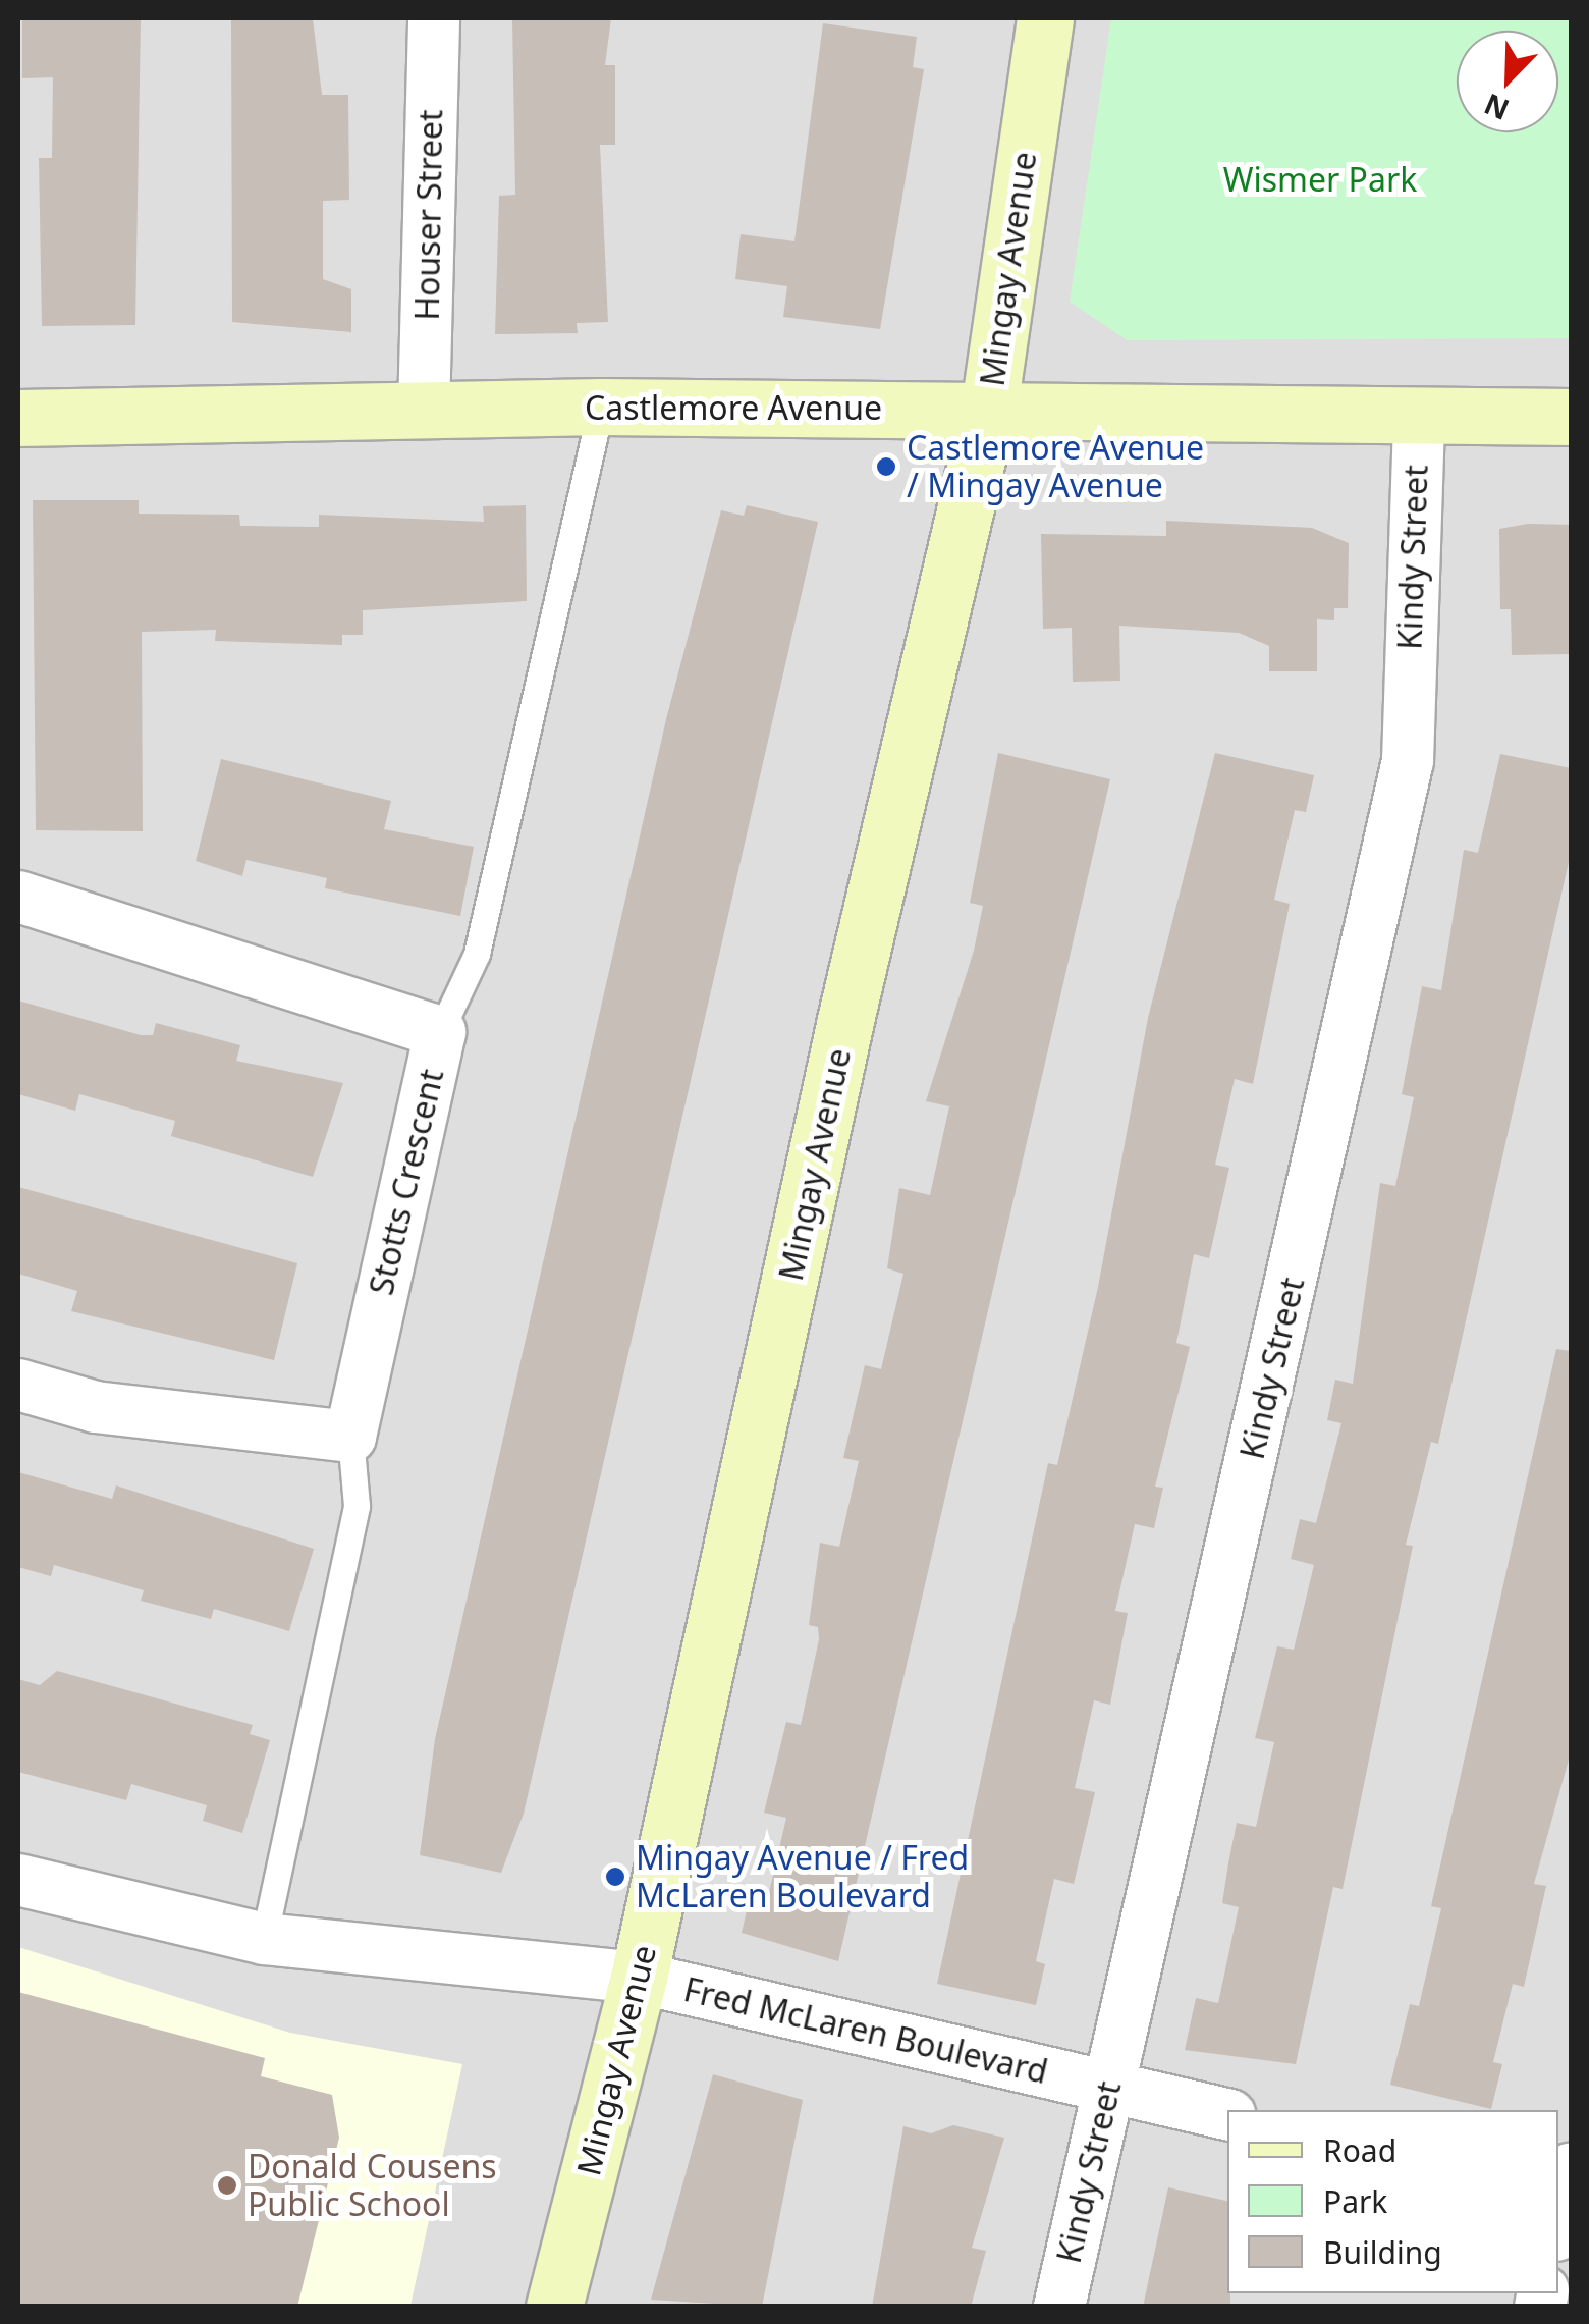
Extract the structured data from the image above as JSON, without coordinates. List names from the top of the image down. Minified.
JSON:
{"streets":{"street":["Houser Street","Mingay Avenue","Castlemore Avenue","Kindy Street","Stotts Crescent","Fred McLaren Boulevard"]},"crossings":[["Houser Street","Castlemore Avenue"],["Mingay Avenue","Castlemore Avenue"],["Mingay Avenue","Fred McLaren Boulevard"],["Castlemore Avenue","Kindy Street"],["Kindy Street","Fred McLaren Boulevard"]],"parks":["Wismer Park"],"places":["Castlemore Avenue / Mingay Avenue","Mingay Avenue / Fred McLaren Boulevard","Donald Cousens Public School"],"legend":["Road","Park","Building"],"north":"bottom left"}
